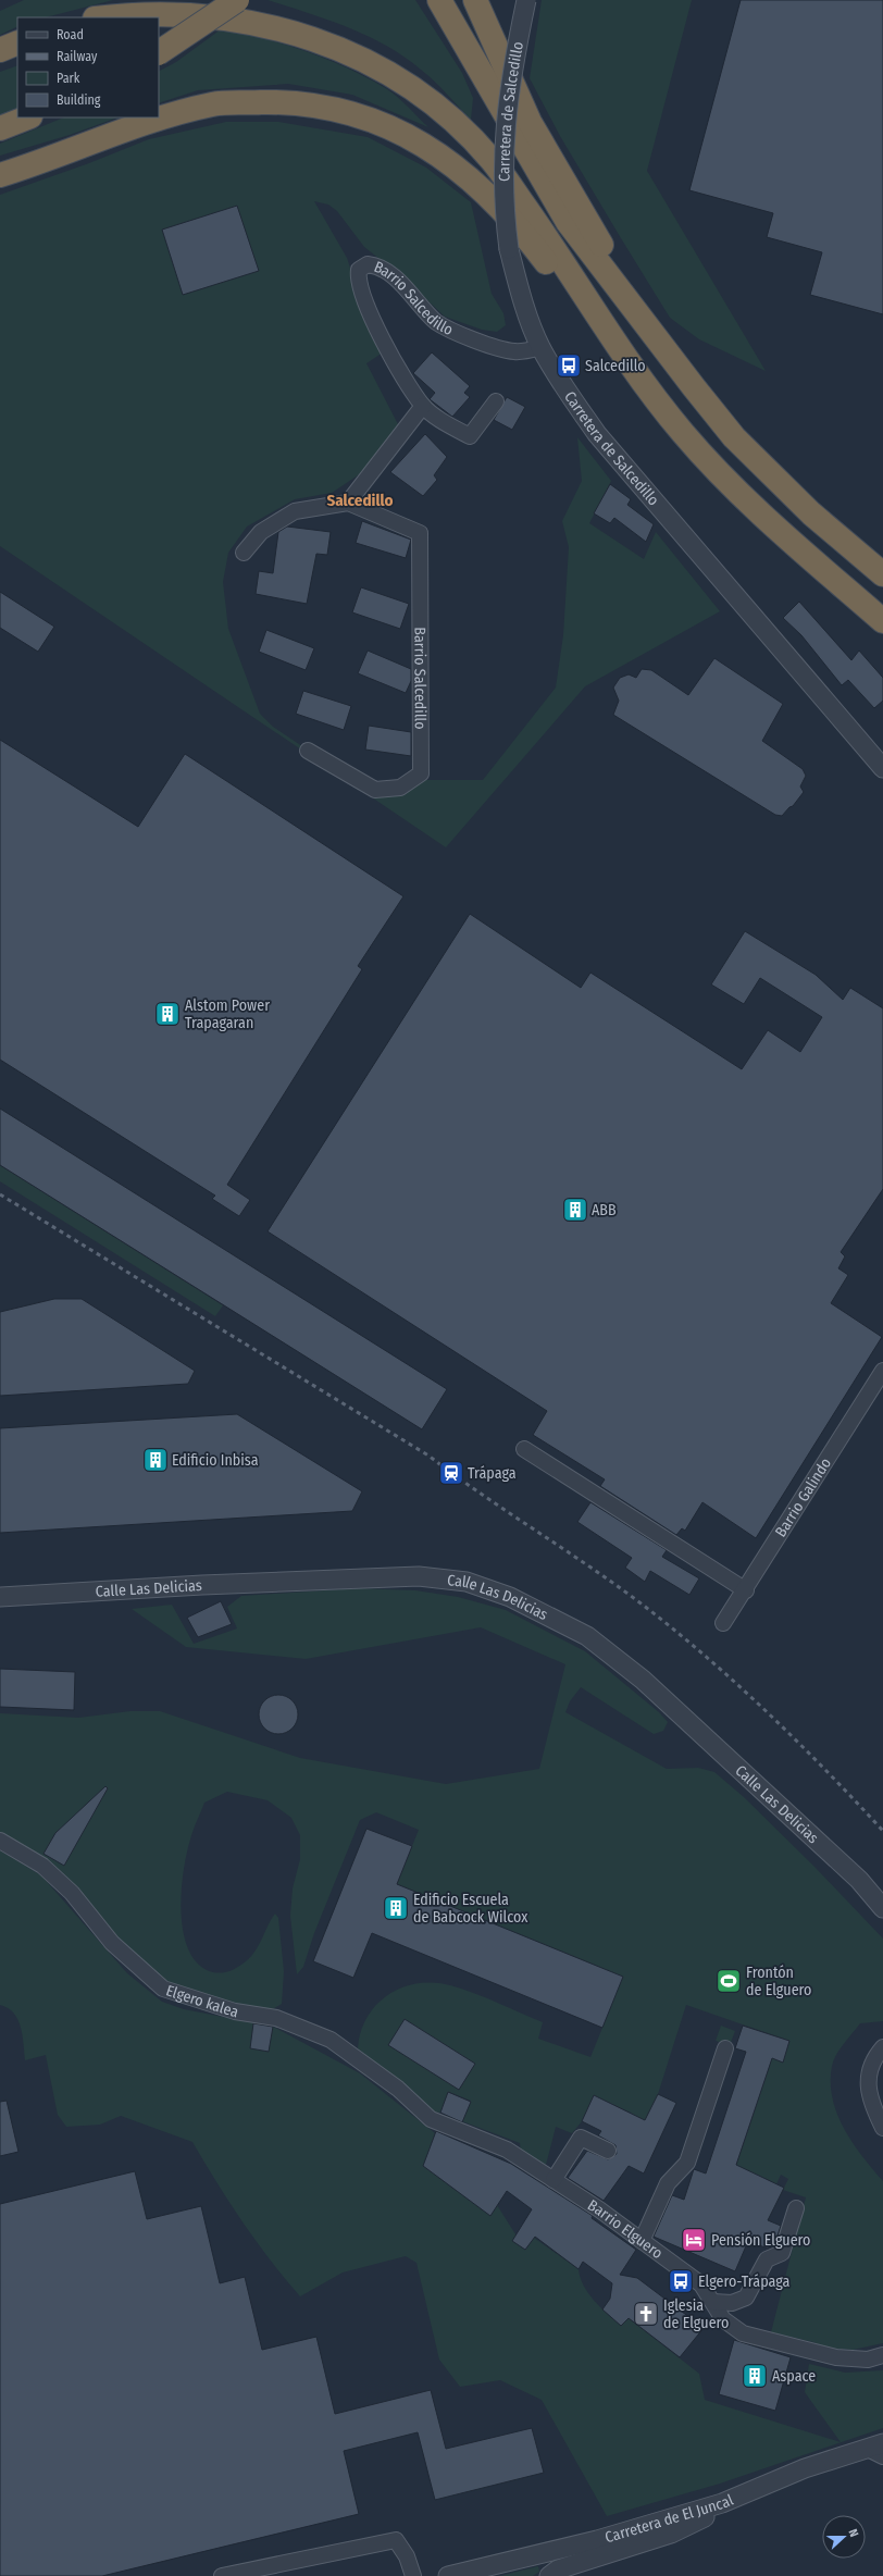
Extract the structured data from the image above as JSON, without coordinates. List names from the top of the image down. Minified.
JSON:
{"streets":{"street":["Carretera de Salcedillo","Barrio Salcedillo","Barrio Galindo","Calle Las Delicias","Elgero kalea","Barrio Elguero","Carretera de El Juncal"]},"crossings":[["Carretera de Salcedillo","Barrio Salcedillo"],["Elgero kalea","Barrio Elguero"]],"districts":["Salcedillo"],"places":{"bus stop":["Salcedillo","Elgero-Trápaga"],"building":["Alstom Power Trapagaran","ABB","Edificio Inbisa","Edificio Escuela de Babcock Wilcox","Aspace"],"station":["Trápaga"],"sports":["Frontón de Elguero"],"hotel":["Pensión Elguero"],"church":["Iglesia de Elguero"]},"legend":["Road","Railway","Park","Building"],"north":"right"}
